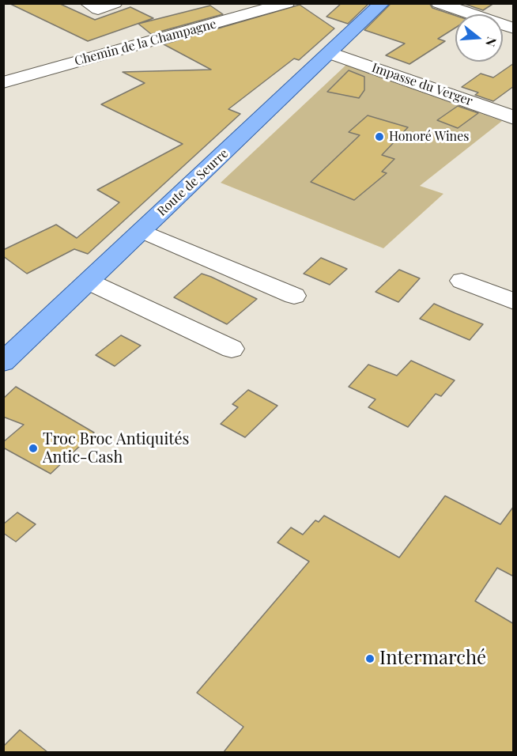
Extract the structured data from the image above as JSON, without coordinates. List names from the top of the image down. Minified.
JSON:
{"streets":{"main road":["Route de Seurre"],"street":["Chemin de la Champagne","Impasse du Verger"]},"crossings":[["Impasse du Verger","Route de Seurre"]],"places":["Honoré Wines","Troc Broc Antiquités Antic-Cash","Intermarché"],"north":"right"}
